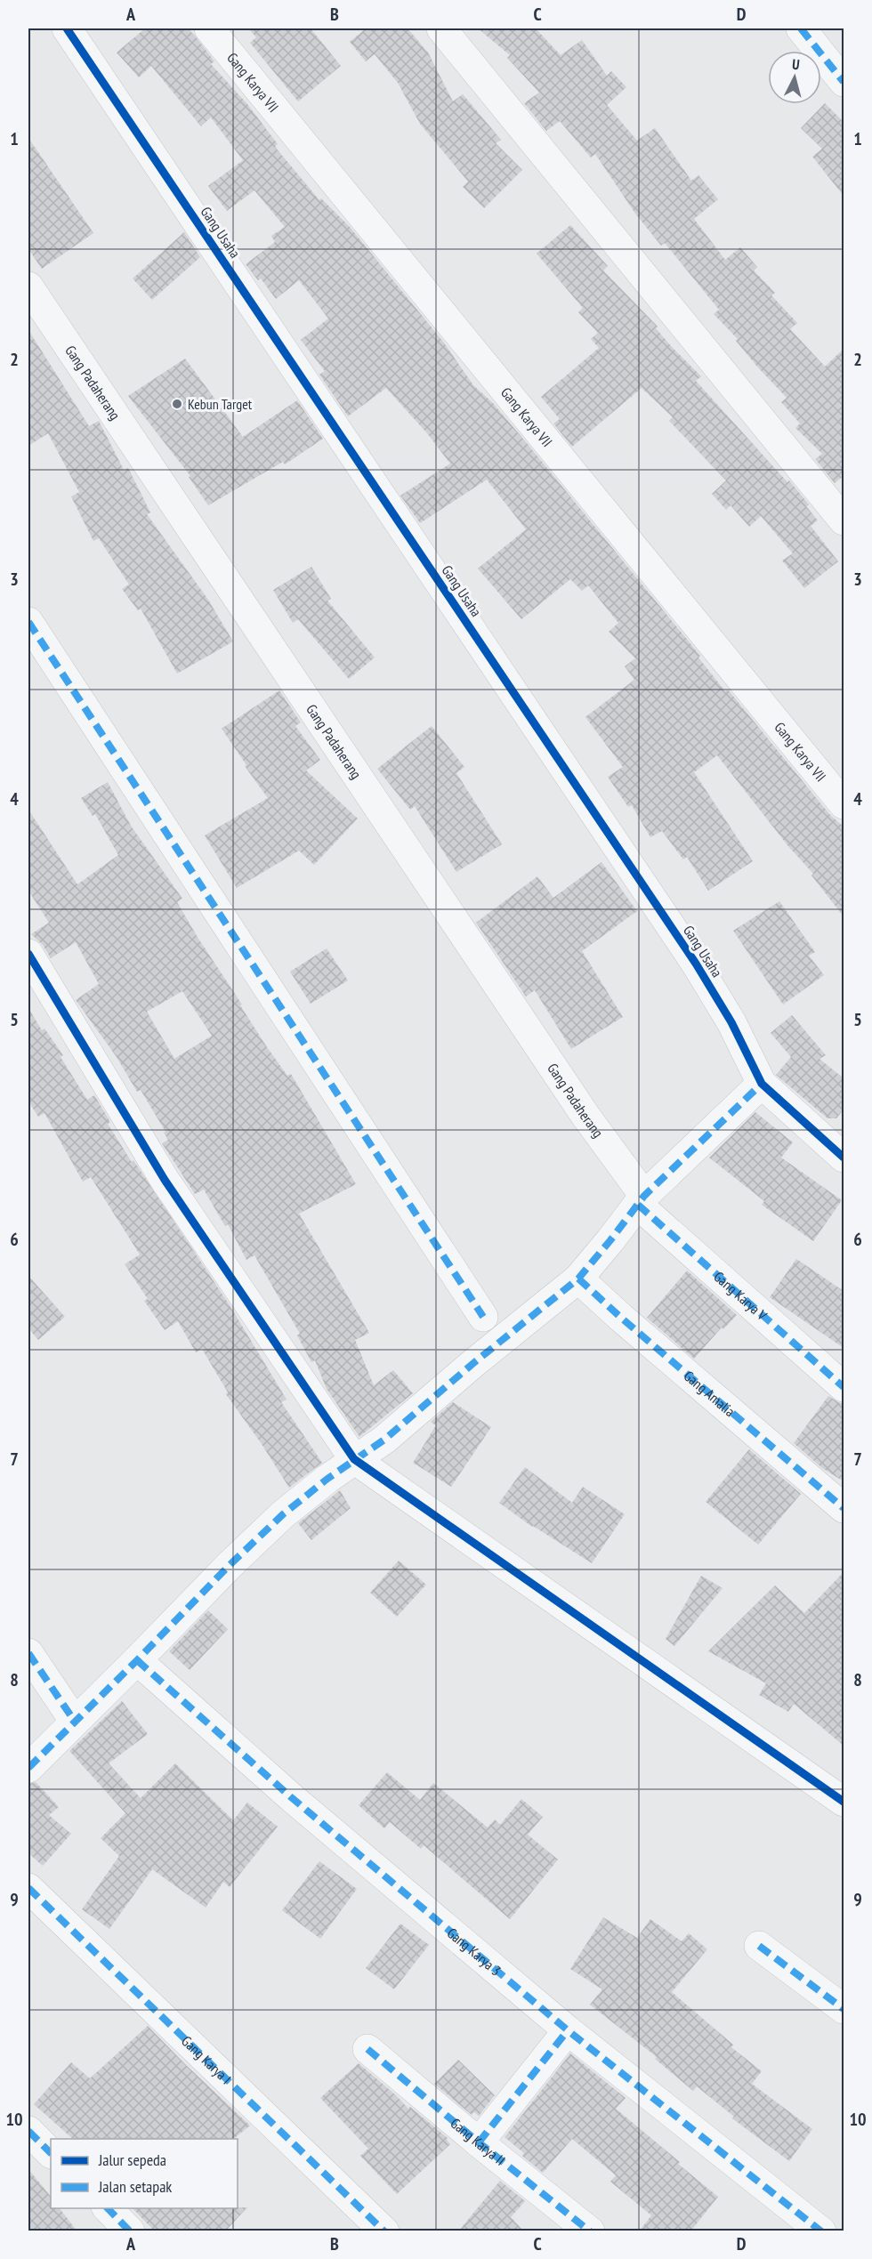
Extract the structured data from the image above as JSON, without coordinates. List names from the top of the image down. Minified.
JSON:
{"streets":{"street":["Gang Karya VII","Gang Usaha","Gang Padaherang","Gang Karya V","Gang Amalia","Gang Karya 3","Gang Karya I","Gang Karya II"]},"crossings":[["Gang Padaherang","Gang Karya V"]],"places":["Kebun Target"],"legend":["Jalur sepeda","Jalan setapak"],"north":"top","grid":{"columns":["A","B","C","D"],"rows":["1","2","3","4","5","6","7","8","9","10"]}}
